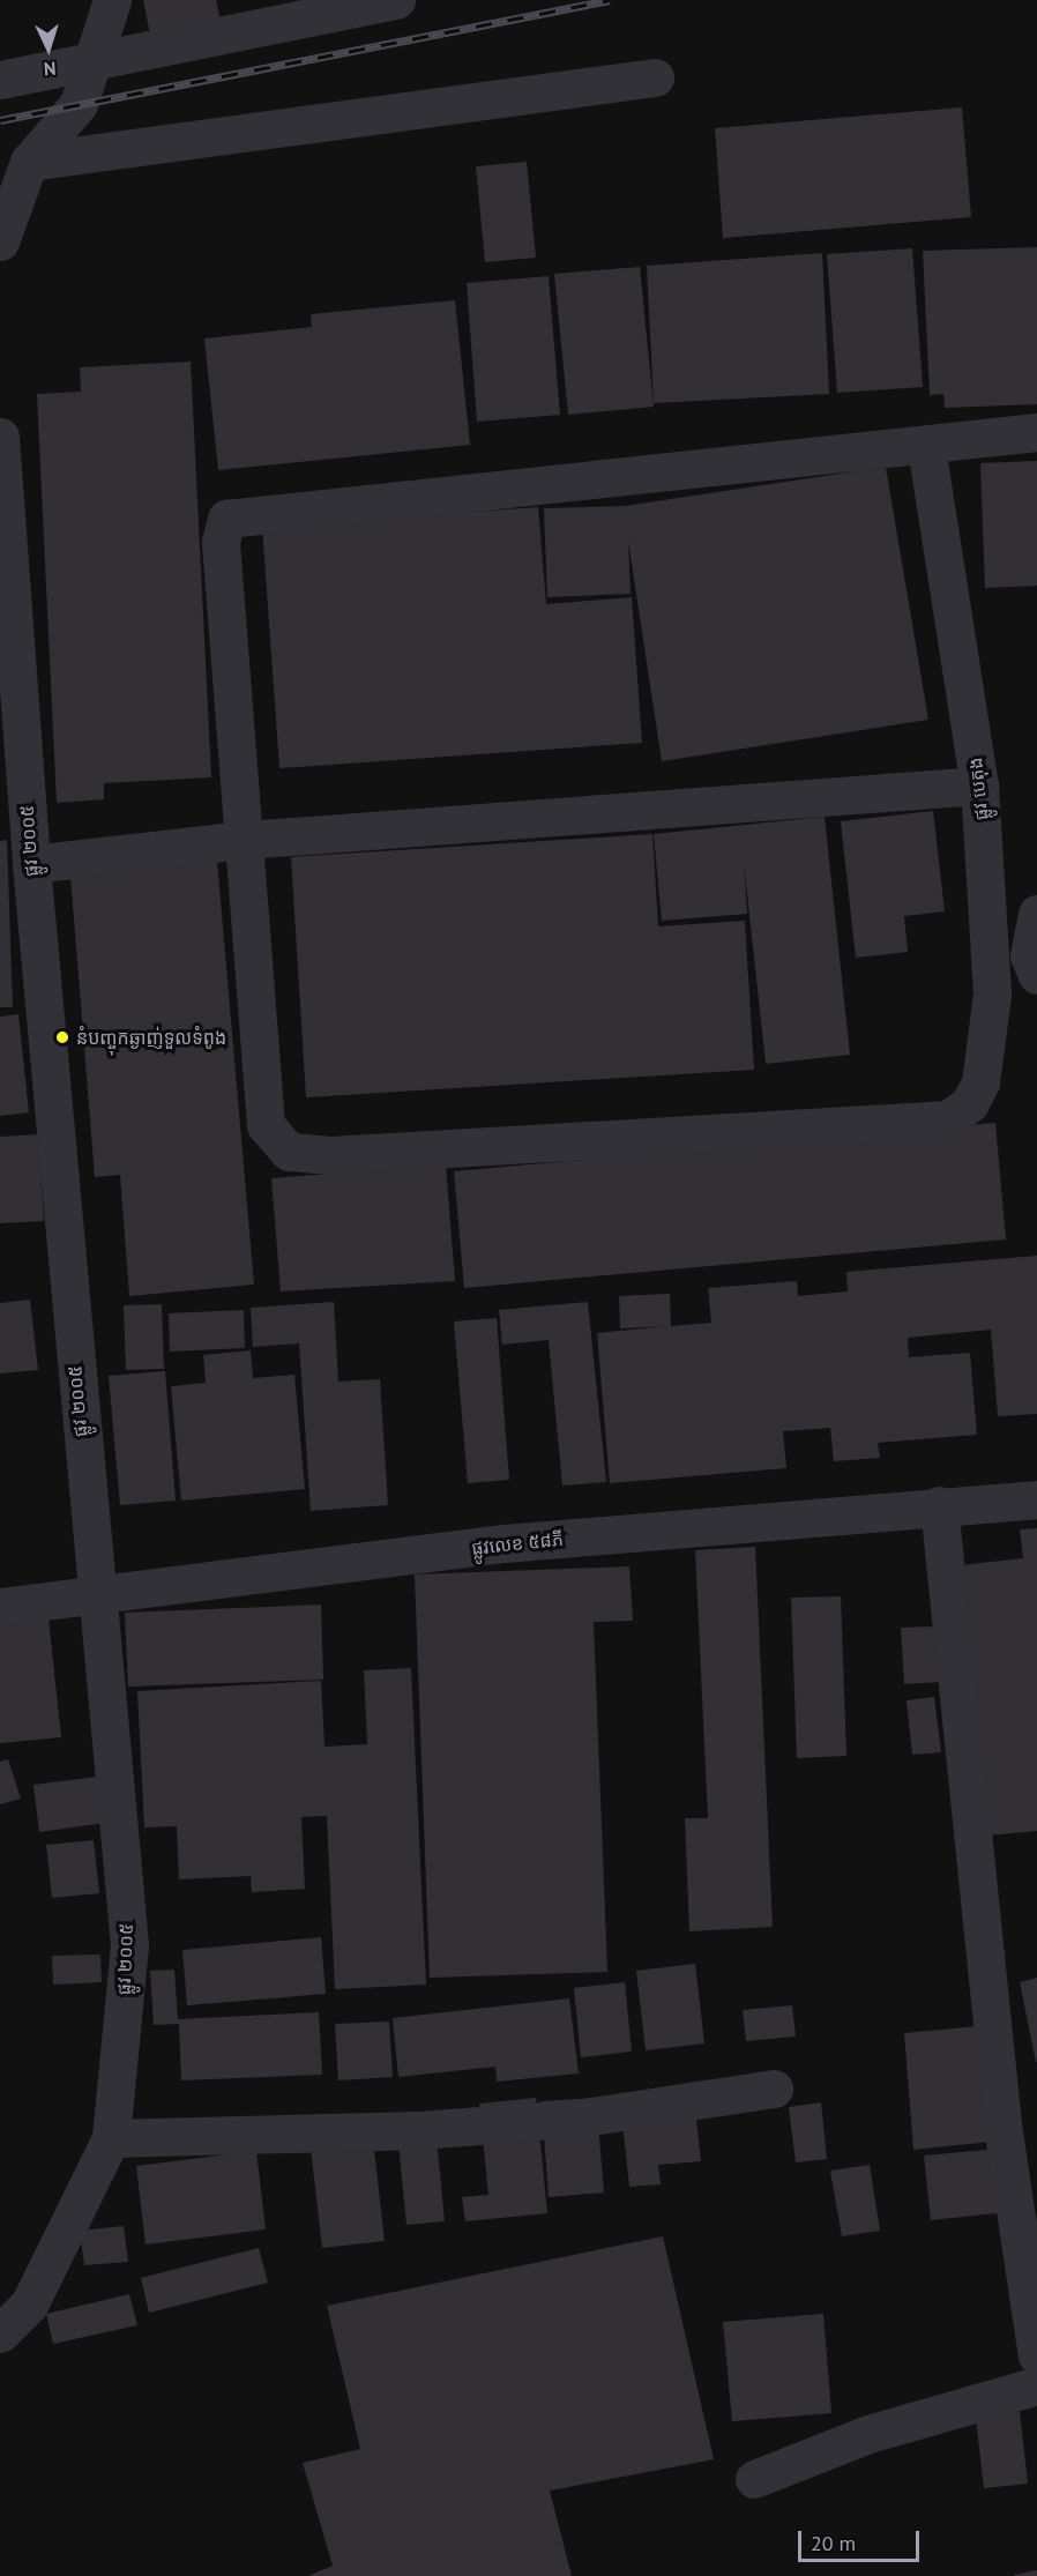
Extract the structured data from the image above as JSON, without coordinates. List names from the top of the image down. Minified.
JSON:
{"streets":{"street":["ផ្លូវ បេតុង","ផ្លូវ ២០០៥","ផ្លូវលេខ ៥៨ភី"]},"crossings":[["ផ្លូវ ២០០៥","ផ្លូវលេខ ៥៨ភី"]],"places":["នំបញ្ចុកឆ្ងាញ់ទួលទំពូង"],"scale_bar":"20 m","north":"bottom"}
